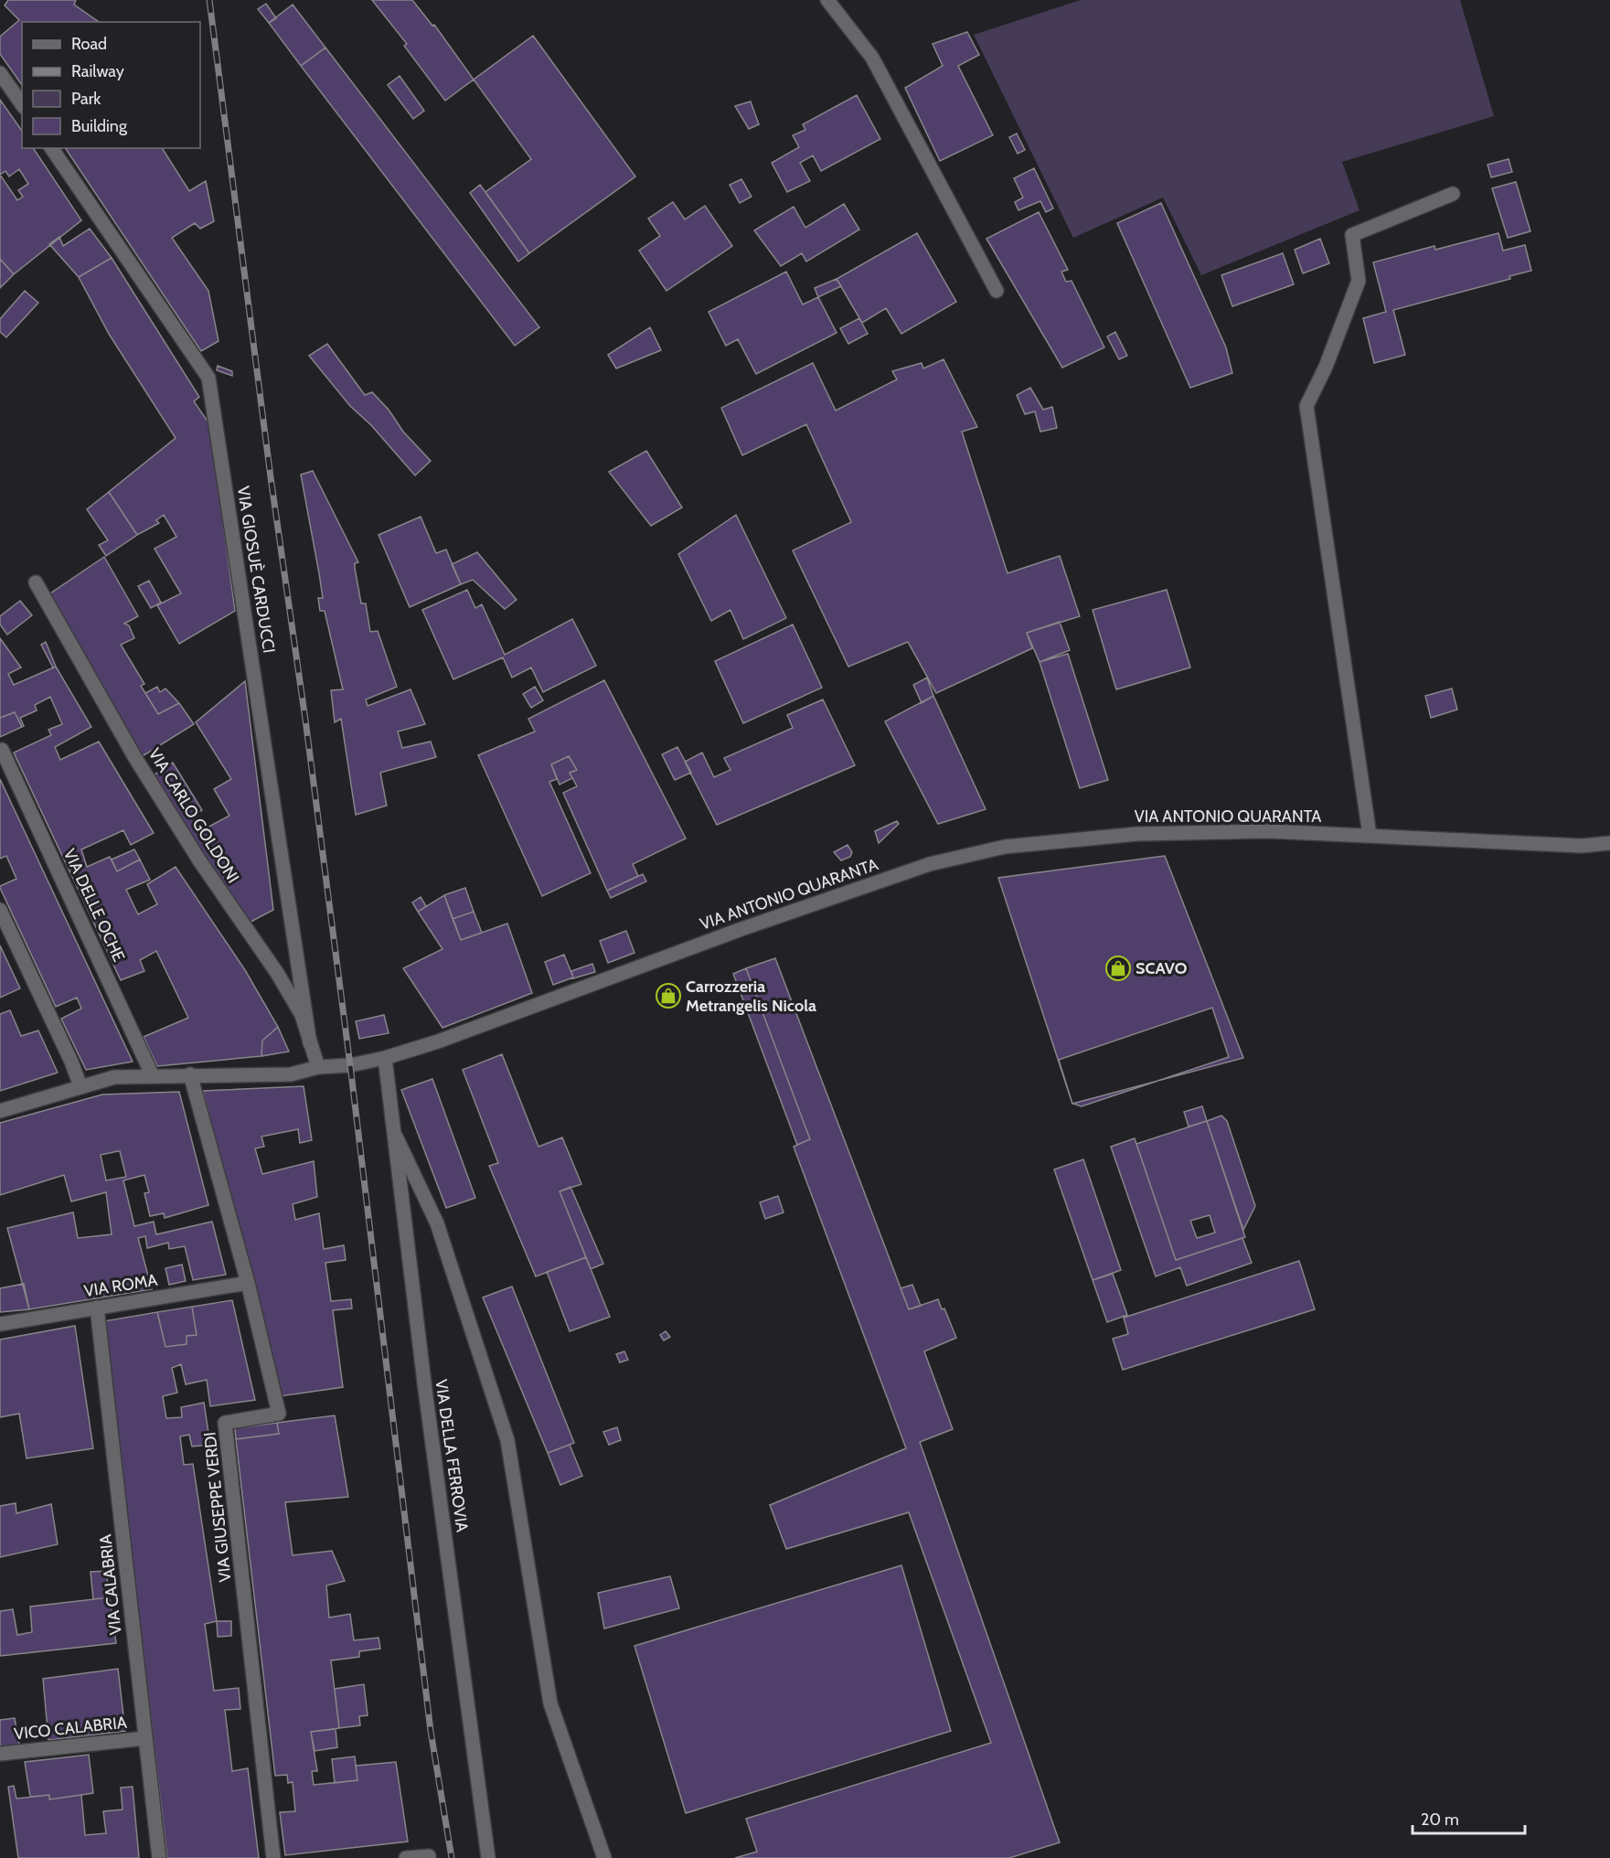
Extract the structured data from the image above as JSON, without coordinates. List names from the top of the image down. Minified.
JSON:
{"streets":{"street":["VIA GIOSUÈ CARDUCCI","VIA CARLO GOLDONI","VIA ANTONIO QUARANTA","VIA DELLE OCHE","VIA ROMA","VIA DELLA FERROVIA","VIA GIUSEPPE VERDI","VIA CALABRIA","VICO CALABRIA"]},"crossings":[["VIA GIOSUÈ CARDUCCI","VIA CARLO GOLDONI"],["VIA CARLO GOLDONI","VIA ANTONIO QUARANTA"],["VIA ANTONIO QUARANTA","VIA DELLE OCHE"],["VIA ANTONIO QUARANTA","VIA DELLA FERROVIA"],["VIA ANTONIO QUARANTA","VIA GIUSEPPE VERDI"],["VIA ROMA","VIA GIUSEPPE VERDI"],["VIA ROMA","VIA CALABRIA"],["VIA CALABRIA","VICO CALABRIA"]],"places":{"shop":["SCAVO","Carrozzeria Metrangelis Nicola"]},"legend":["Road","Railway","Park","Building"],"scale_bar":"20 m"}
